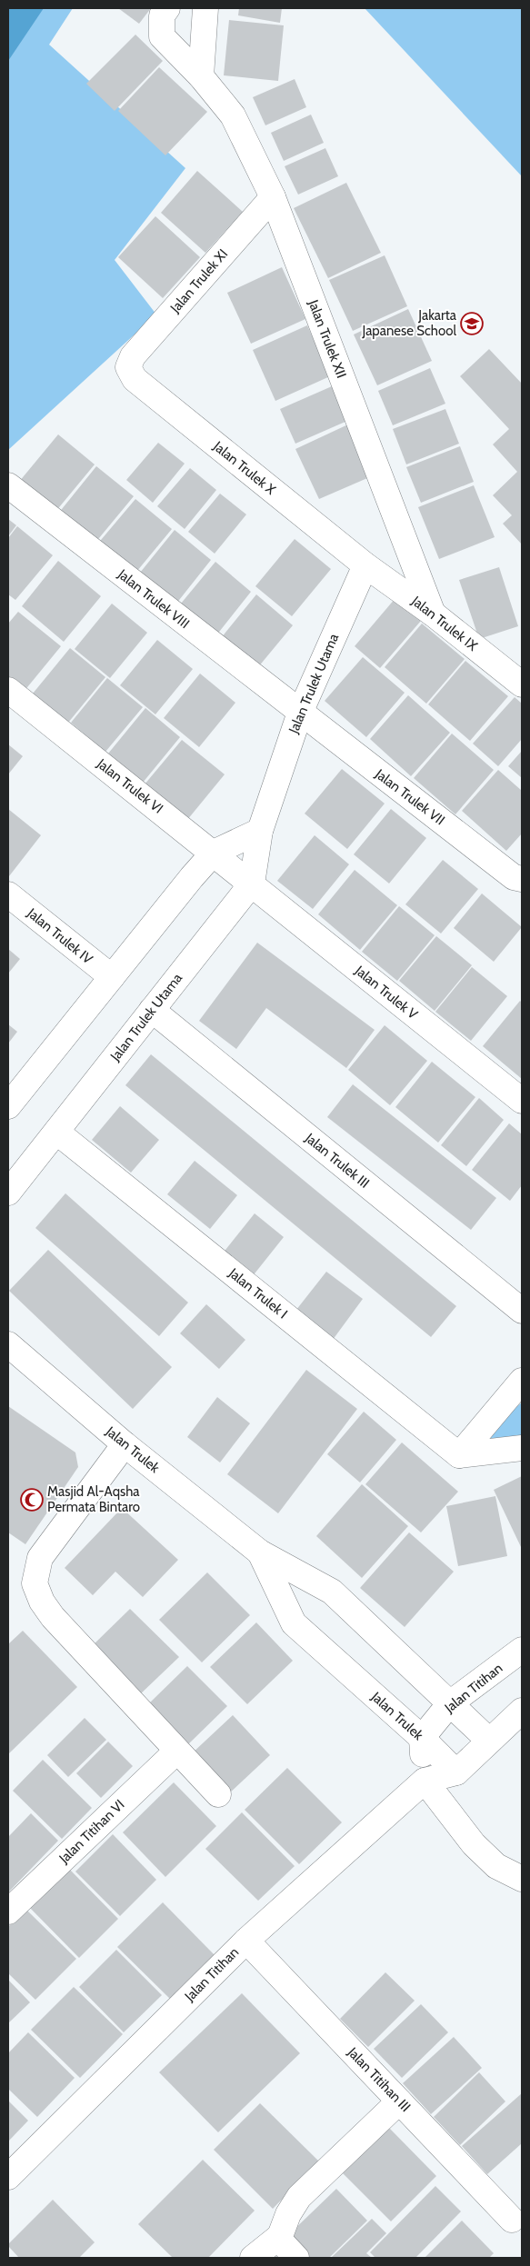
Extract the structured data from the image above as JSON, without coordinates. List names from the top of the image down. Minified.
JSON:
{"streets":{"street":["Jalan Trulek XI","Jalan Trulek XII","Jalan Trulek X","Jalan Trulek VIII","Jalan Trulek IX","Jalan Trulek Utama","Jalan Trulek VI","Jalan Trulek VII","Jalan Trulek IV","Jalan Trulek V","Jalan Trulek III","Jalan Trulek I","Jalan Trulek","Jalan Titihan","Jalan Titihan VI","Jalan Titihan III"]},"crossings":[["Jalan Trulek XI","Jalan Trulek XII"],["Jalan Trulek XI","Jalan Trulek X"],["Jalan Trulek XII","Jalan Trulek IX"],["Jalan Trulek X","Jalan Trulek IX"],["Jalan Trulek X","Jalan Trulek Utama"],["Jalan Trulek VIII","Jalan Trulek Utama"],["Jalan Trulek VIII","Jalan Trulek VII"],["Jalan Trulek IX","Jalan Trulek Utama"],["Jalan Trulek Utama","Jalan Trulek VI"],["Jalan Trulek Utama","Jalan Trulek VII"],["Jalan Trulek Utama","Jalan Trulek V"],["Jalan Trulek Utama","Jalan Trulek III"],["Jalan Trulek Utama","Jalan Trulek I"],["Jalan Trulek VI","Jalan Trulek V"],["Jalan Trulek","Jalan Titihan"],["Jalan Titihan","Jalan Titihan III"]],"places":{"school or university":["Jakarta Japanese School"],"mosque":["Masjid Al-Aqsha Permata Bintaro"]}}
